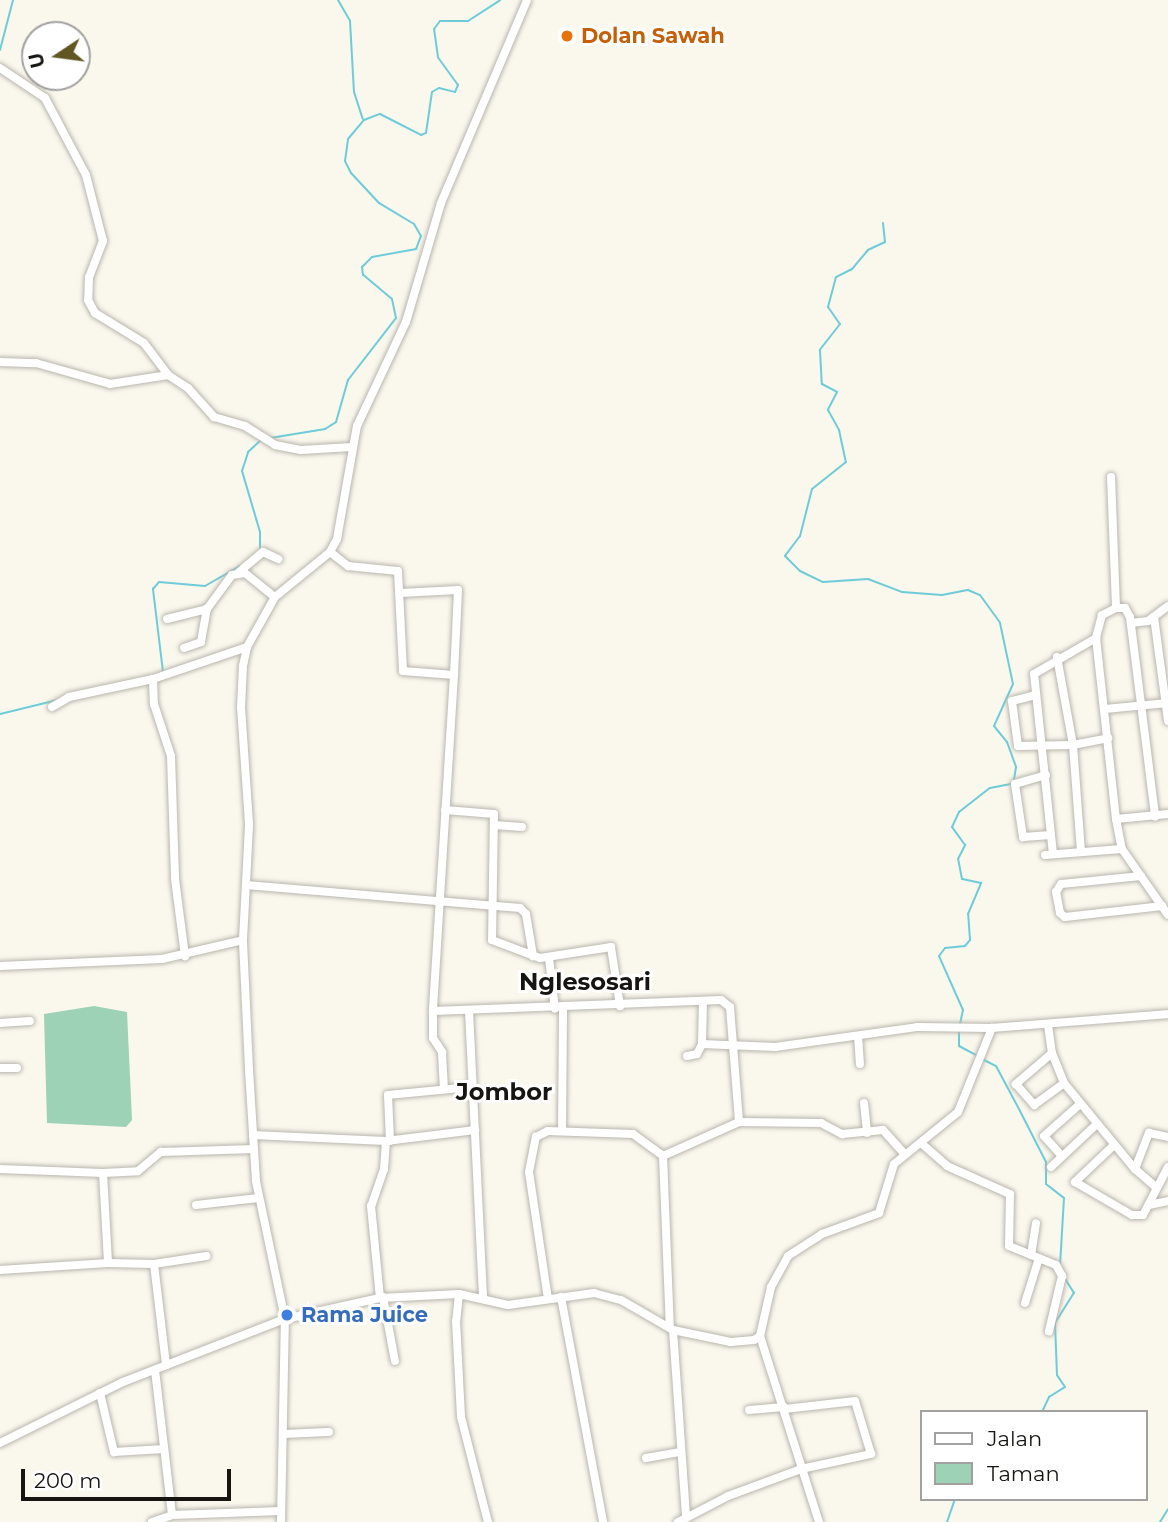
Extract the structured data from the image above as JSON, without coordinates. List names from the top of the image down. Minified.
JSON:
{"districts":["Nglesosari","Jombor"],"places":["Dolan Sawah","Rama Juice"],"legend":["Jalan","Taman"],"scale_bar":"200 m","north":"left"}
